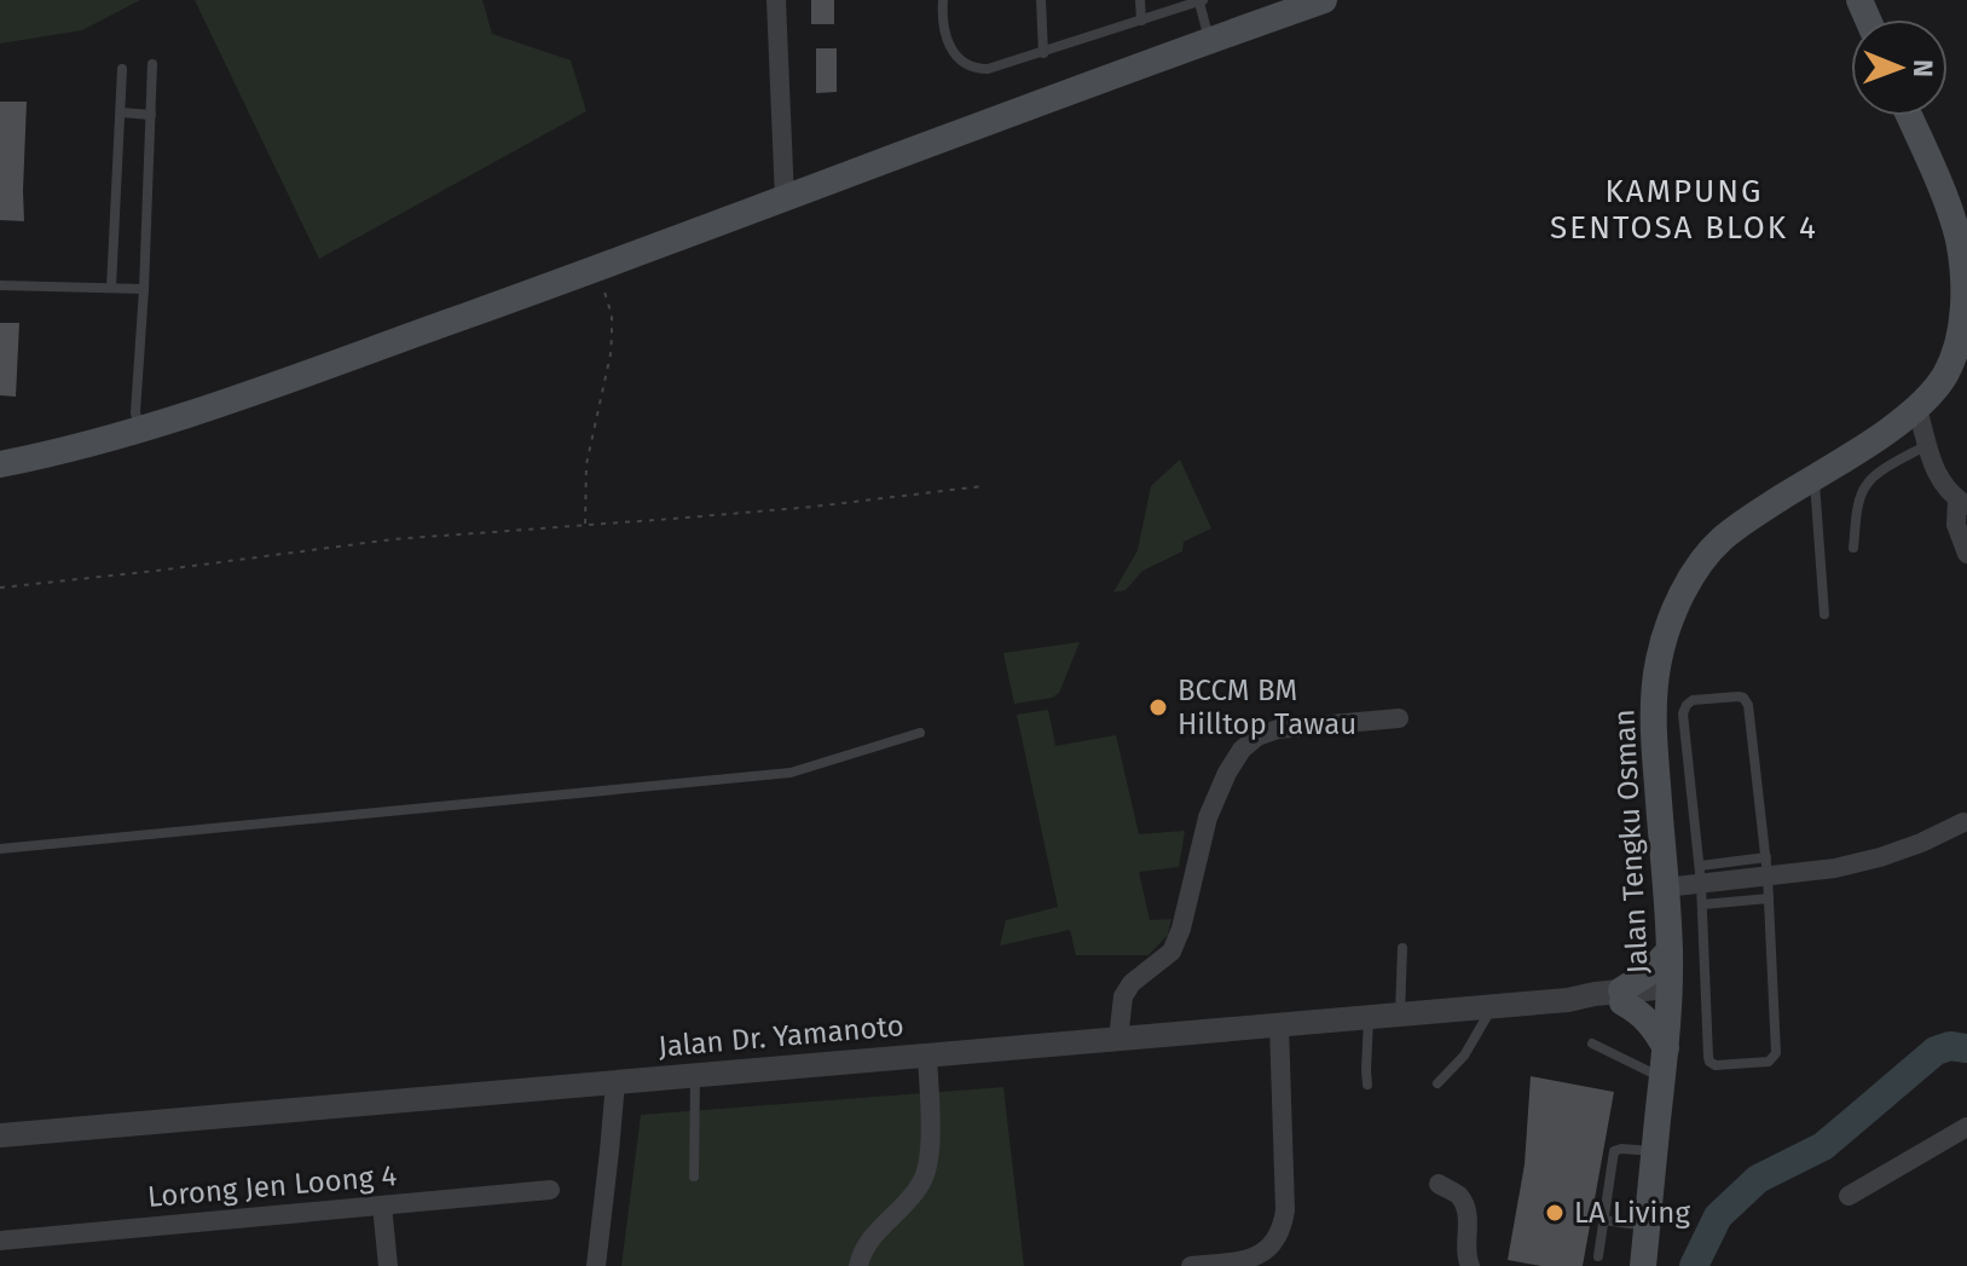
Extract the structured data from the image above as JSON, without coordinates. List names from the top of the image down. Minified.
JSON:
{"streets":{"main road":["Jalan Tengku Osman"],"street":["Jalan Dr. Yamanoto","Lorong Jen Loong 4"]},"crossings":[["Jalan Tengku Osman","Jalan Dr. Yamanoto"]],"districts":["KAMPUNG SENTOSA BLOK 4"],"places":["BCCM BM Hilltop Tawau","LA Living"],"north":"right"}
